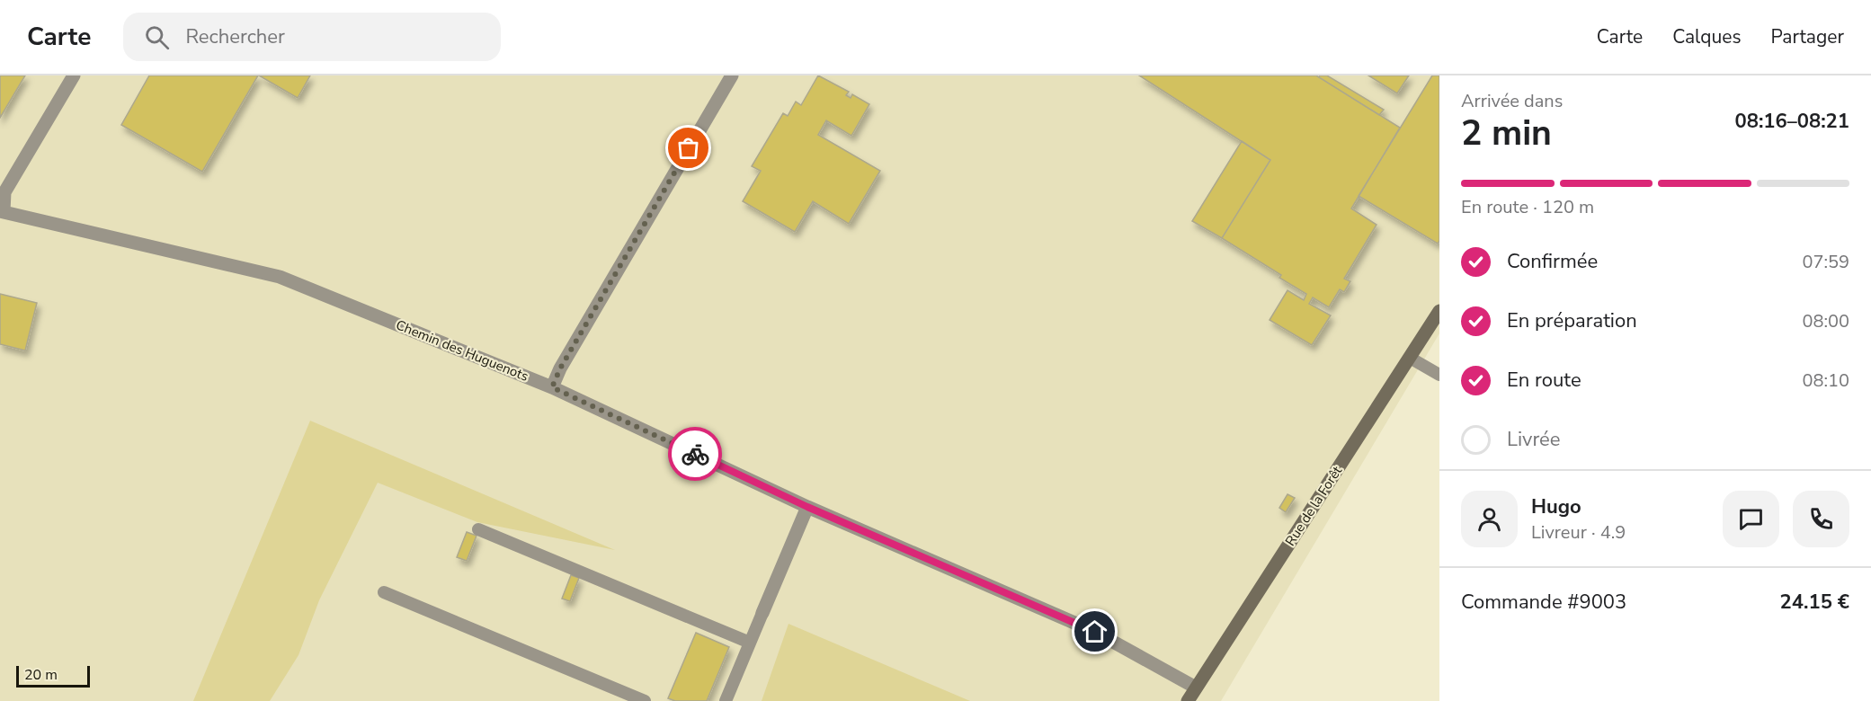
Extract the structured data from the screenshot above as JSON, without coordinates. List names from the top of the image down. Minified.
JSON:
{"streets":{"street":["Chemin des Huguenots","Rue de la Forêt"]},"crossings":[["Chemin des Huguenots","Rue de la Forêt"]],"scale_bar":"20 m","page":{"header":"Carte","search":"Rechercher","nav":["Carte","Calques","Partager"],"heading":["2 min","Arrivée dans","08:16–08:21"],"panel":["Hugo","Livreur · 4.9","Commande #9003","24.15 €"],"bar":"En route · 120 m","list":[["Confirmée","07:59"],["En préparation","08:00"],["En route","08:10"],"Livrée"],"scale":"20 m"}}
